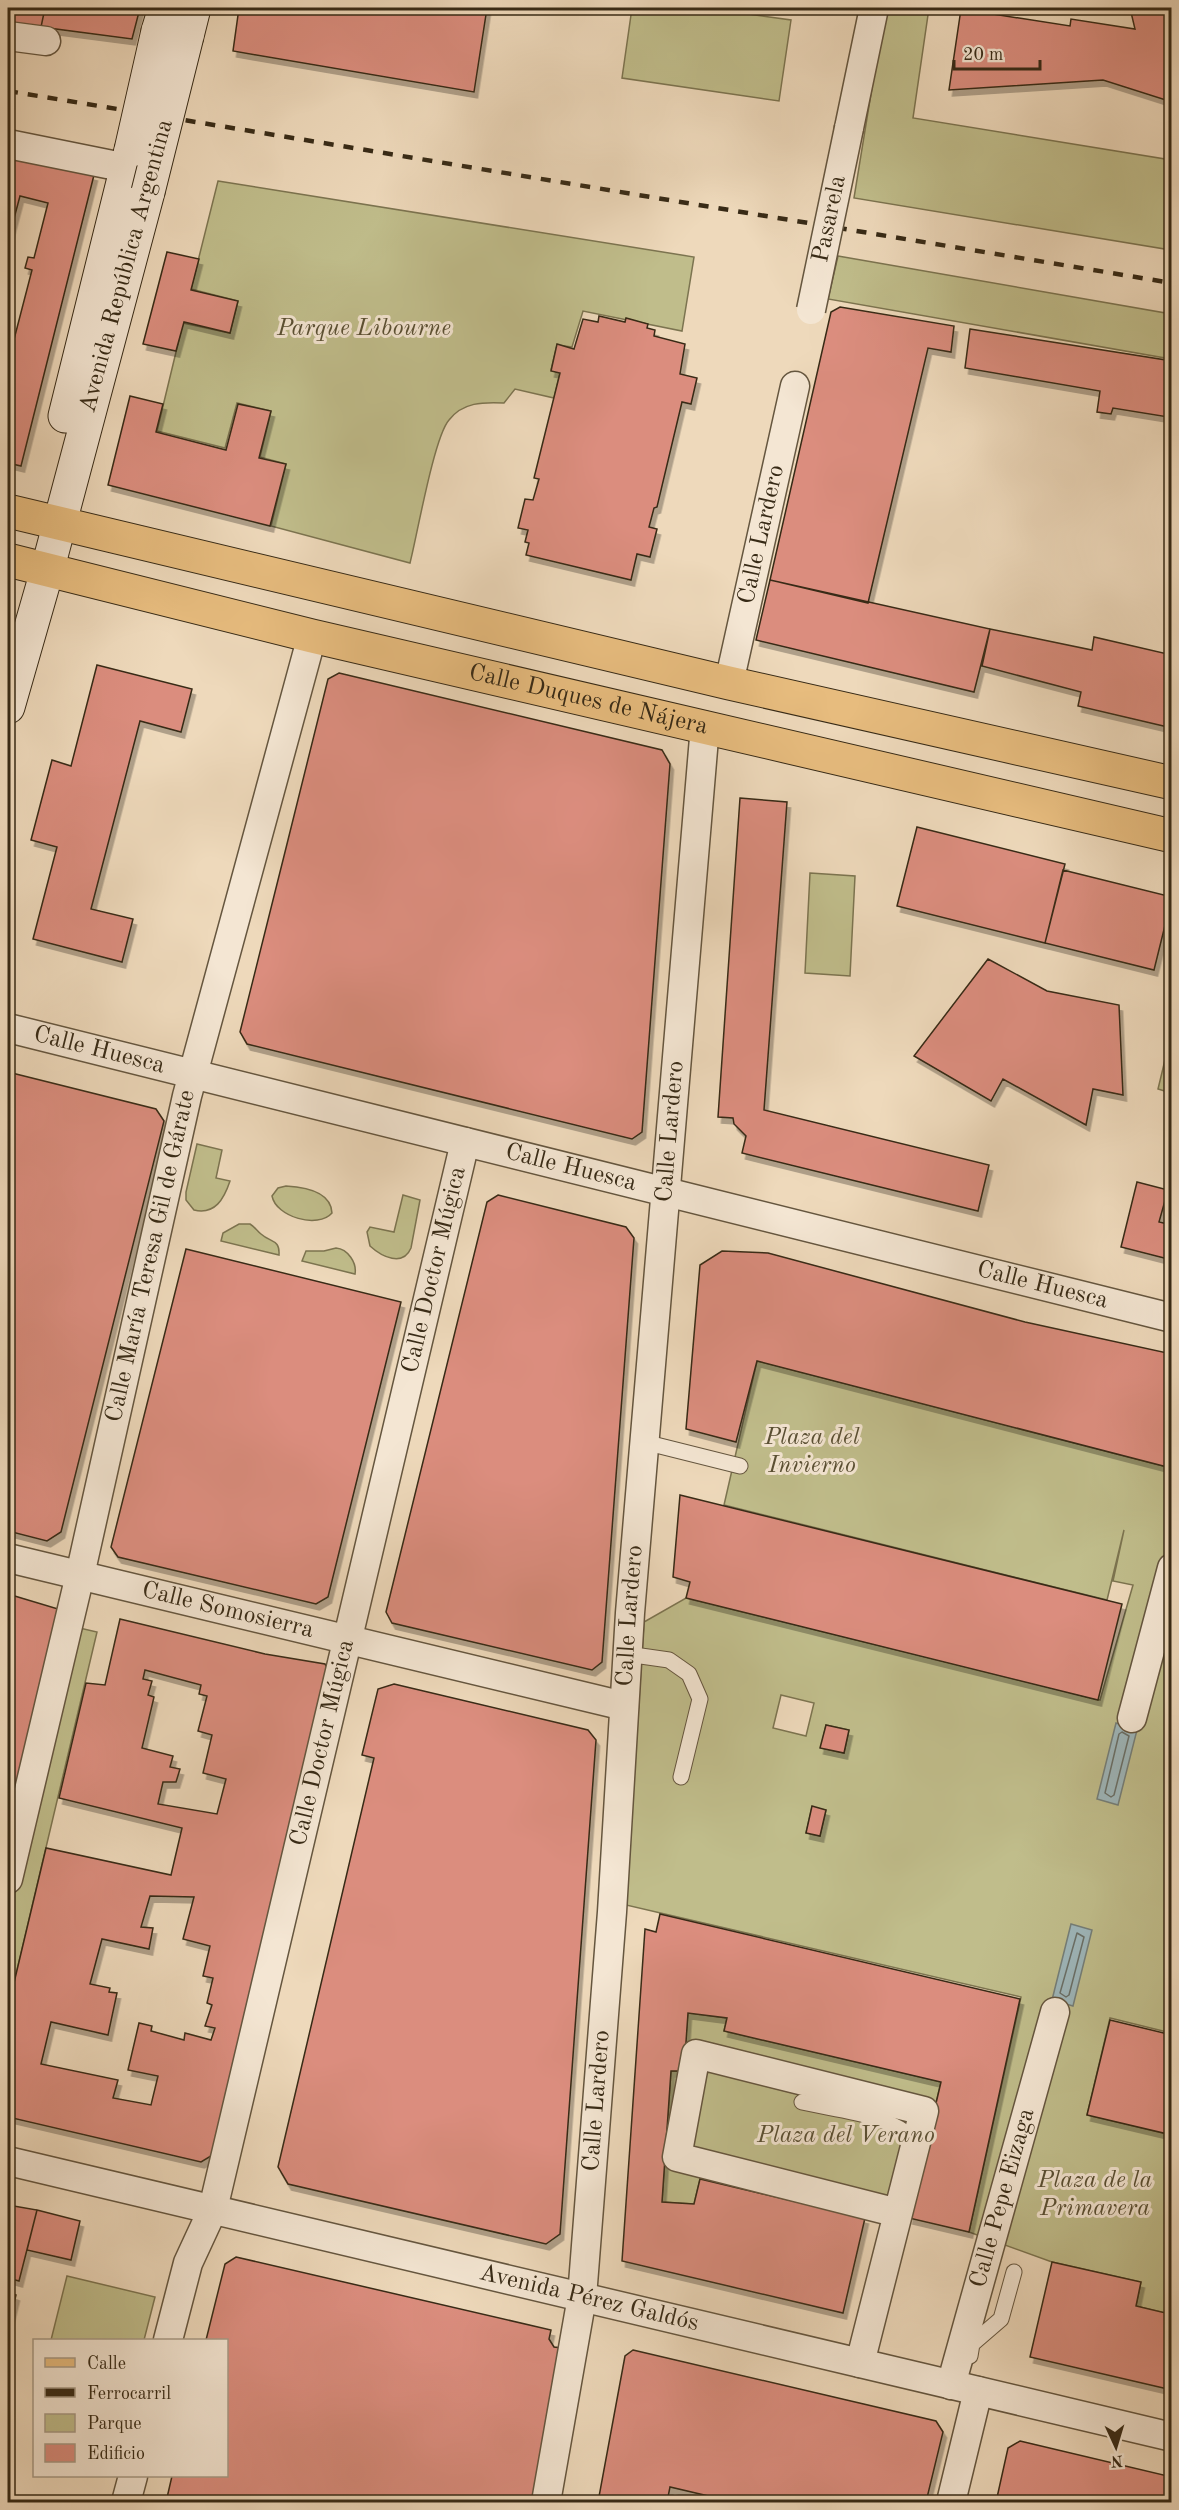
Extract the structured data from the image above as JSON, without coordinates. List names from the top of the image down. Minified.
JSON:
{"streets":{"main road":["Avenida República Argentina","Calle Duques de Nájera"],"street":["Pasarela","Calle Lardero","Calle Huesca","Calle María Teresa Gil de Gárate","Calle Doctor Múgica","Calle Somosierra","Calle Pepe Eizaga","Avenida Pérez Galdós"]},"crossings":[["Avenida República Argentina","Calle Duques de Nájera"],["Calle Lardero","Calle Duques de Nájera"],["Calle Lardero","Calle Huesca"],["Calle Lardero","Calle Somosierra"],["Calle Lardero","Avenida Pérez Galdós"],["Calle Duques de Nájera","Calle María Teresa Gil de Gárate"],["Calle Huesca","Calle María Teresa Gil de Gárate"],["Calle Huesca","Calle Doctor Múgica"],["Calle María Teresa Gil de Gárate","Calle Somosierra"],["Calle Doctor Múgica","Calle Somosierra"],["Calle Doctor Múgica","Avenida Pérez Galdós"],["Calle Pepe Eizaga","Avenida Pérez Galdós"]],"parks":["Parque Libourne","Plaza del Invierno","Plaza del Verano","Plaza de la Primavera"],"legend":["Calle","Ferrocarril","Parque","Edificio"],"scale_bar":"20 m","north":"bottom"}
